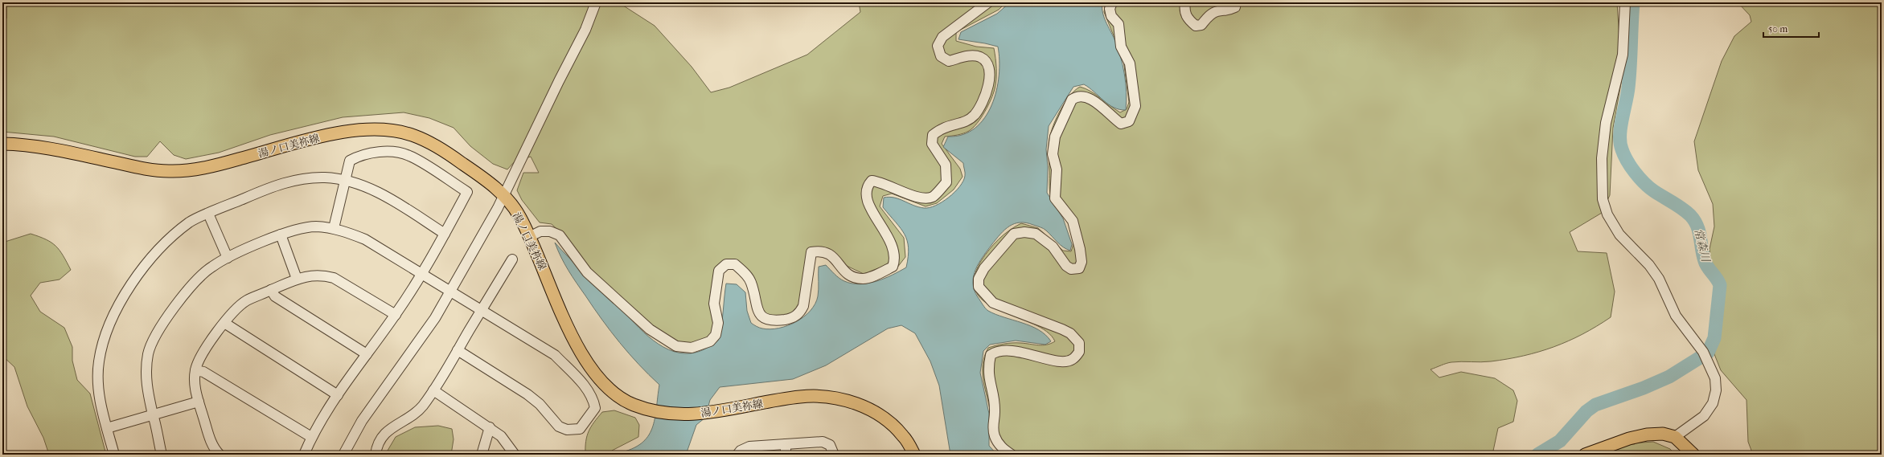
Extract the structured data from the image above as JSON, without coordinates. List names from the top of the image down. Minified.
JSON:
{"streets":{"main road":["湯ノ口美祢線"]},"water":["常森川"],"scale_bar":"50 m"}
